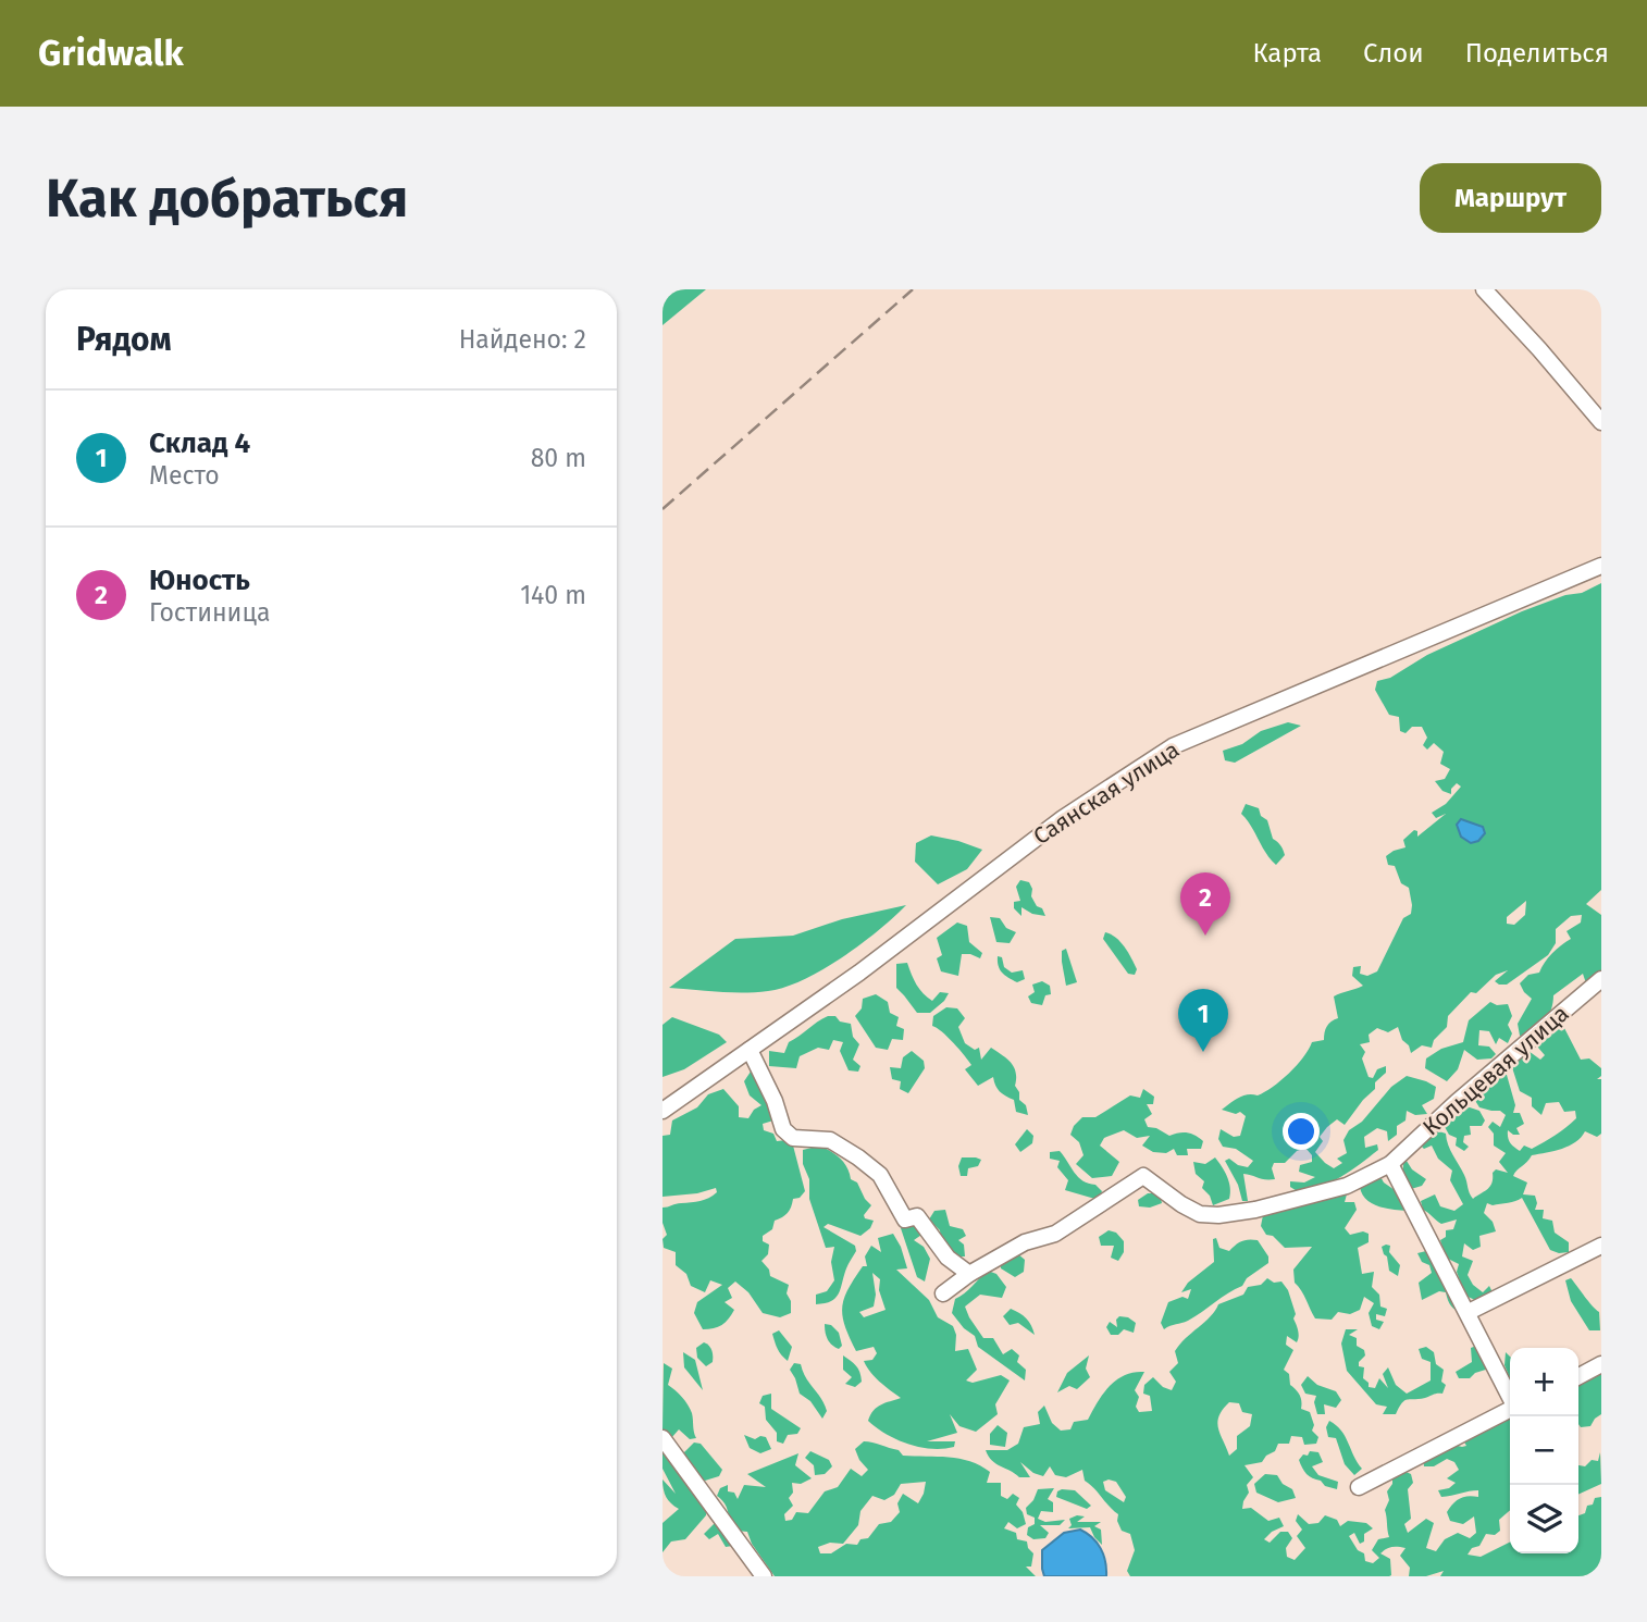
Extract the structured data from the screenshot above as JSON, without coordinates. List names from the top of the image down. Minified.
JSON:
{"streets":{"street":["Саянская улица","Кольцевая улица"]},"page":{"header":"Gridwalk","nav":["Карта","Слои","Поделиться"],"buttons":"Маршрут","title":"Как добраться","heading":["Рядом","Найдено: 2"],"list":[{"mark":"1","name":"Склад 4","note":"Место","value":"80 m"},{"mark":"2","name":"Юность","note":"Гостиница","value":"140 m"}],"pins":["2","1"],"map_buttons":["+","−"]}}
